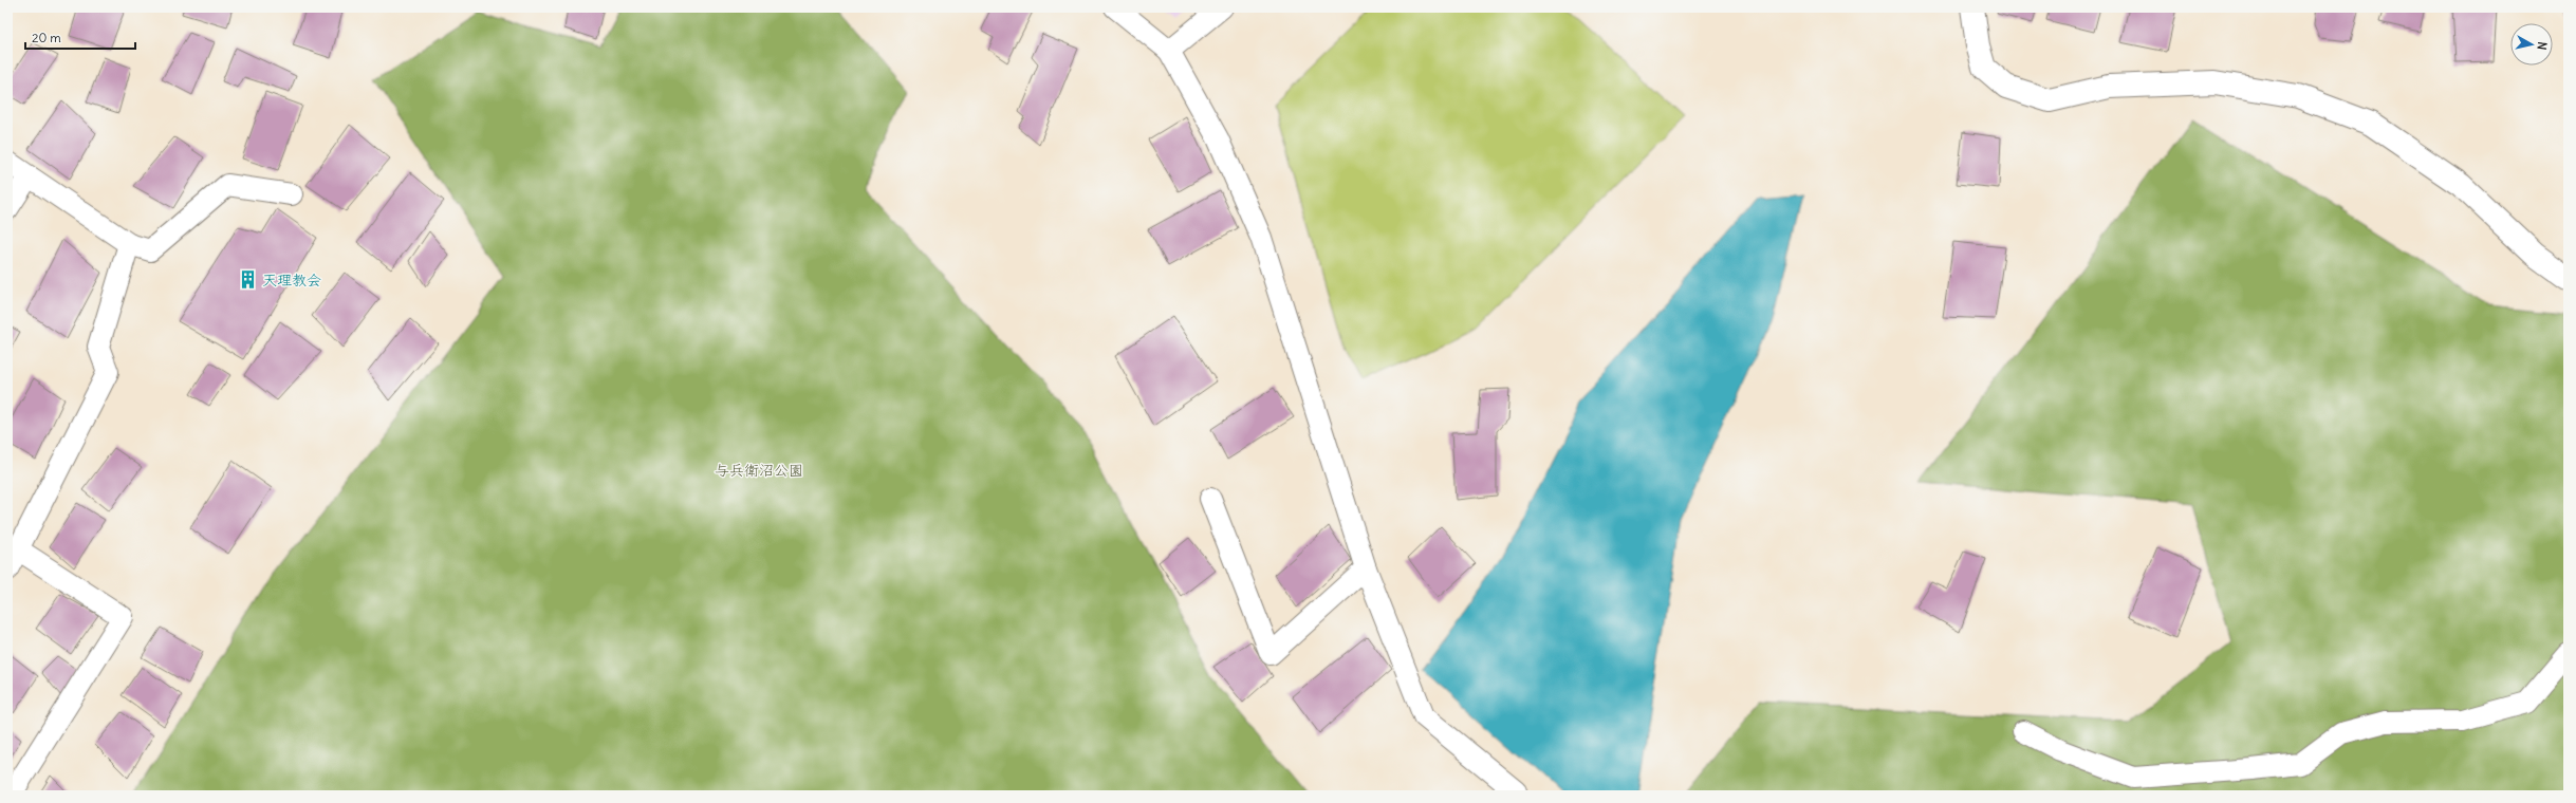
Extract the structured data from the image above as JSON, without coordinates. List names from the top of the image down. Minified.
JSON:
{"parks":["与兵衛沼公園"],"places":{"building":["天理教会"]},"scale_bar":"20 m","north":"right"}
